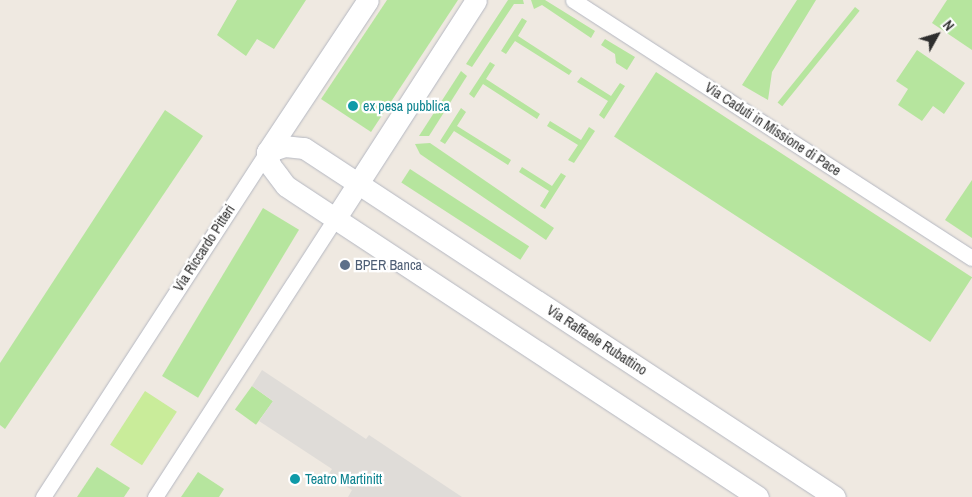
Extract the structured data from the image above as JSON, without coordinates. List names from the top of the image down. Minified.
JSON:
{"streets":{"street":["Via Caduti in Missione di Pace","Via Riccardo Pitteri","Via Raffaele Rubattino"]},"crossings":[["Via Riccardo Pitteri","Via Raffaele Rubattino"]],"places":["ex pesa pubblica","BPER Banca","Teatro Martinitt"],"north":"top right"}
